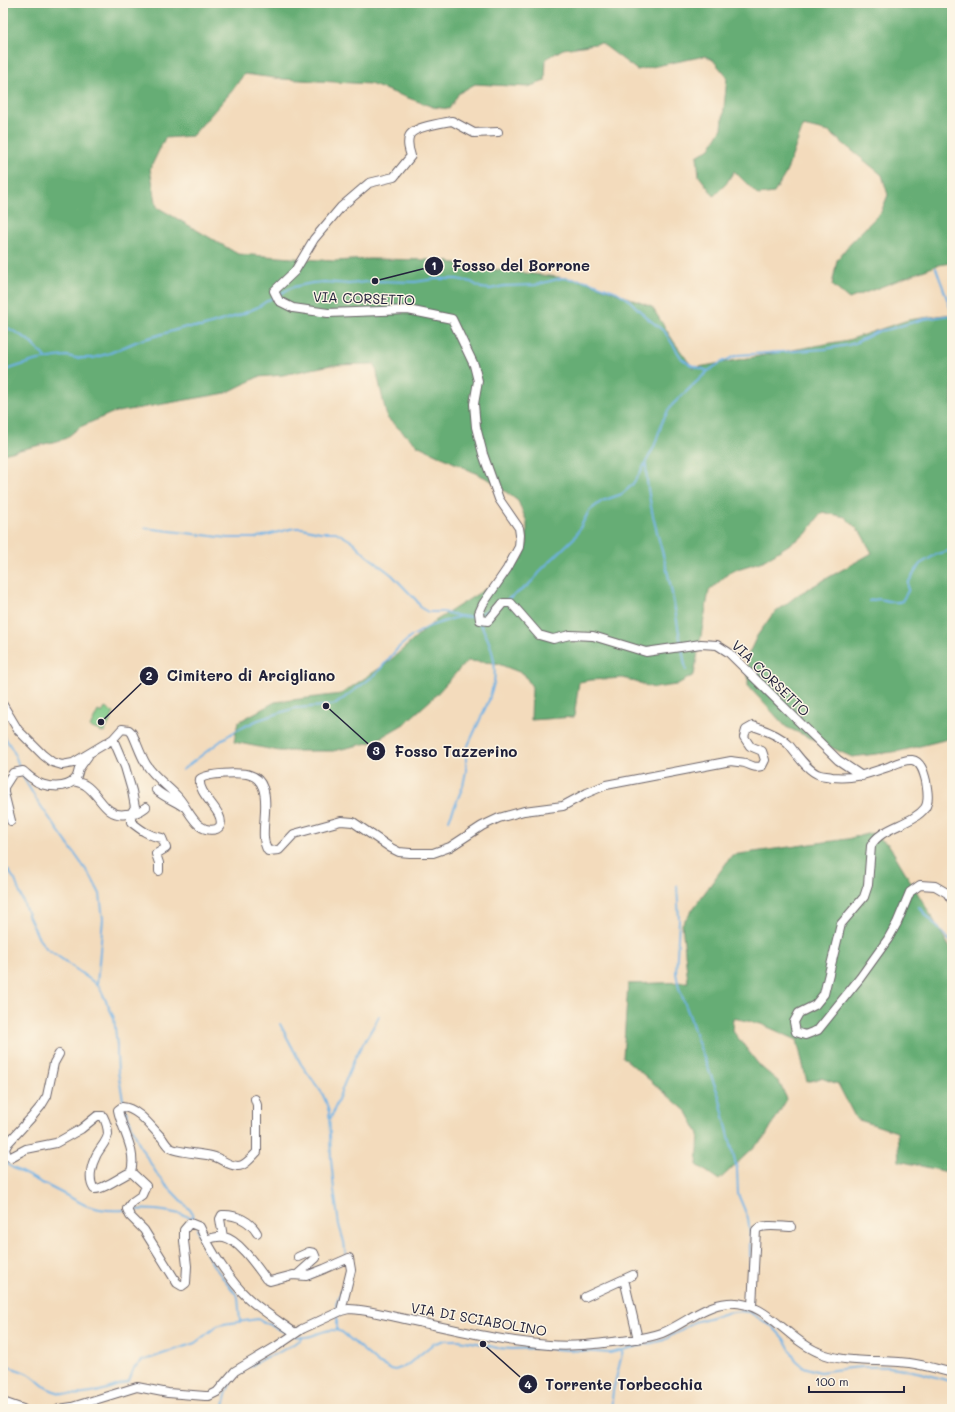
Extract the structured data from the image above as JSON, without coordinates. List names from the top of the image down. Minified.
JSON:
{"streets":{"street":["VIA CORSETTO","VIA DI SCIABOLINO"]},"places":["Fosso del Borrone","Fosso Tazzerino","Cimitero di Arcigliano","Torrente Torbecchia"],"scale_bar":"100 m"}
